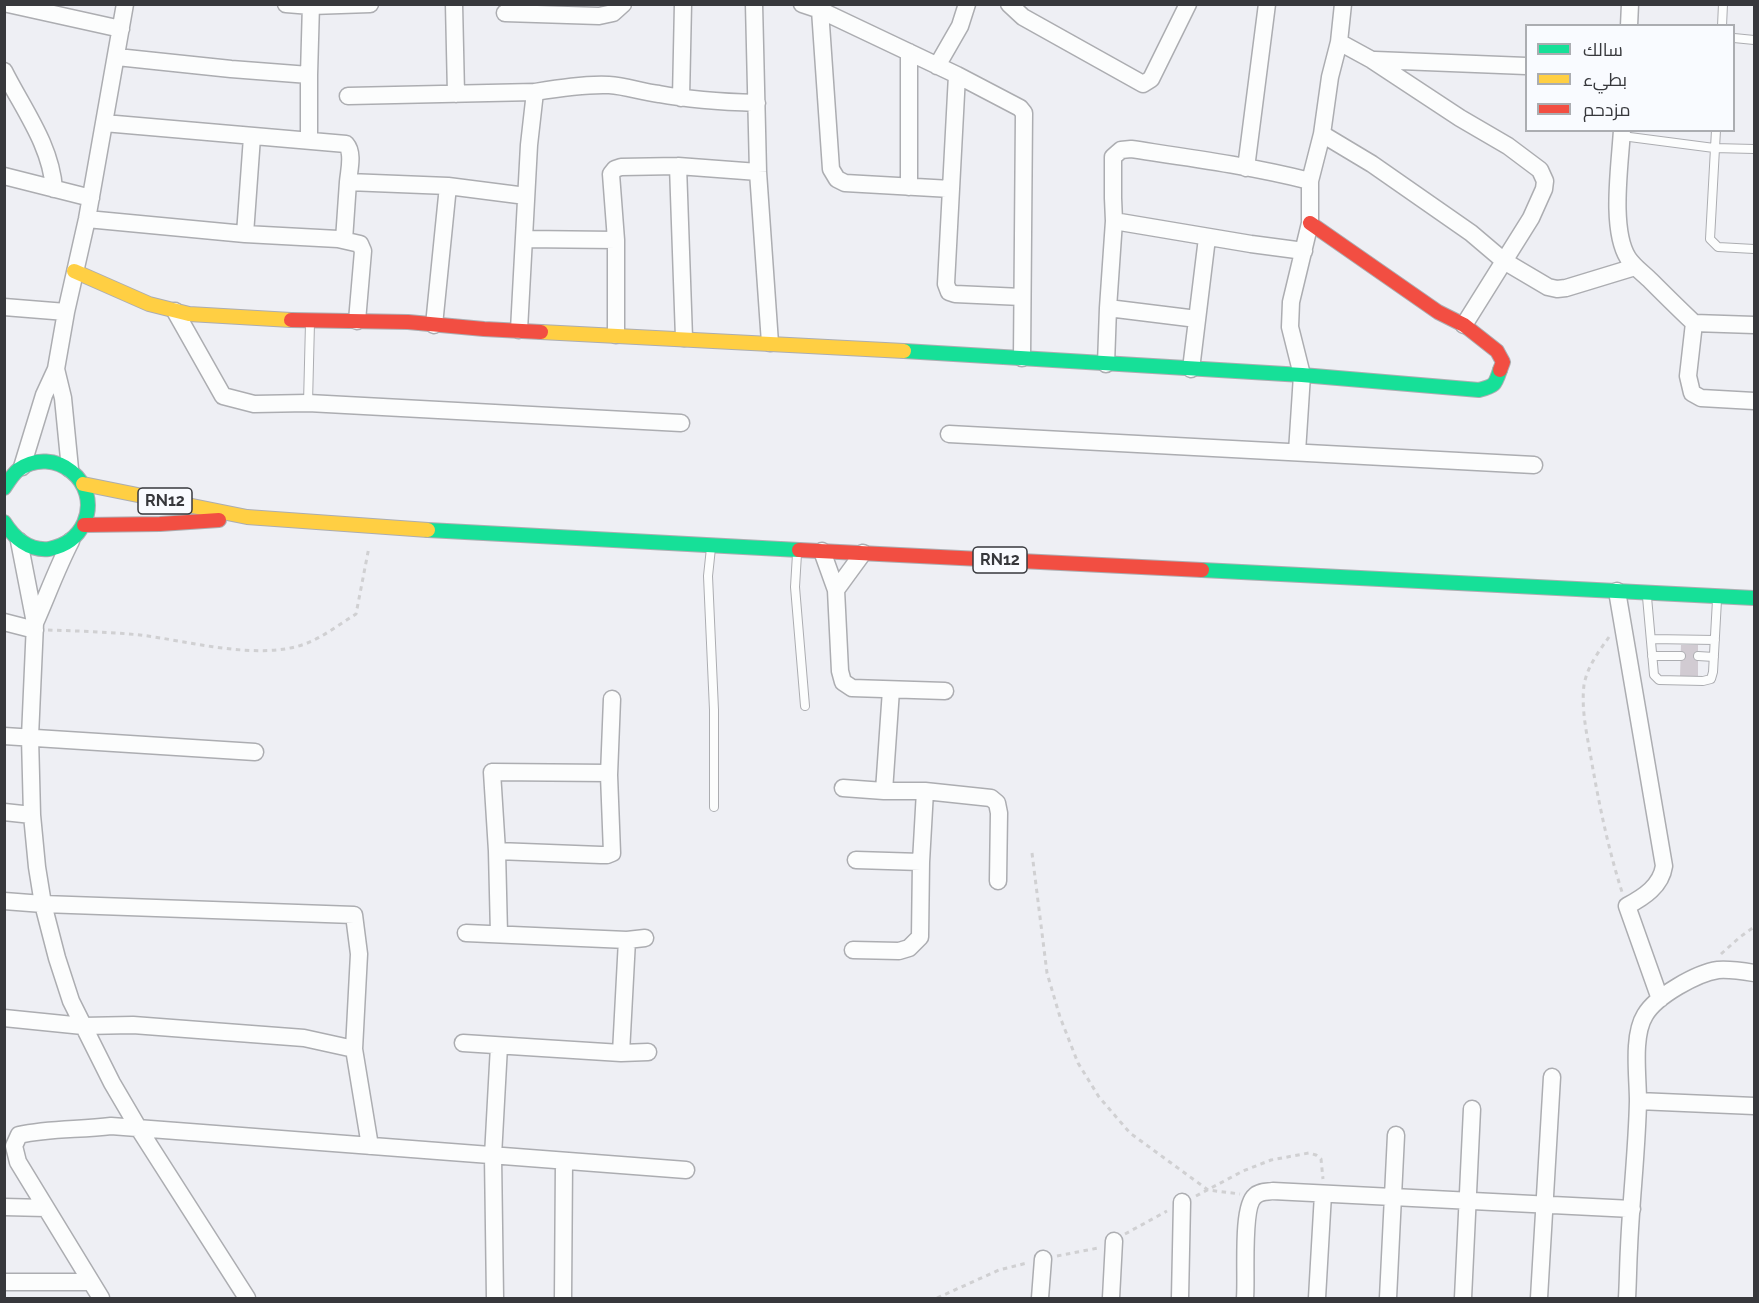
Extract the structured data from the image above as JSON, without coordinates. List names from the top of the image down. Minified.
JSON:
{"streets":{"main road":["RN12"]},"legend":["سالك","بطيء","مزدحم"]}
